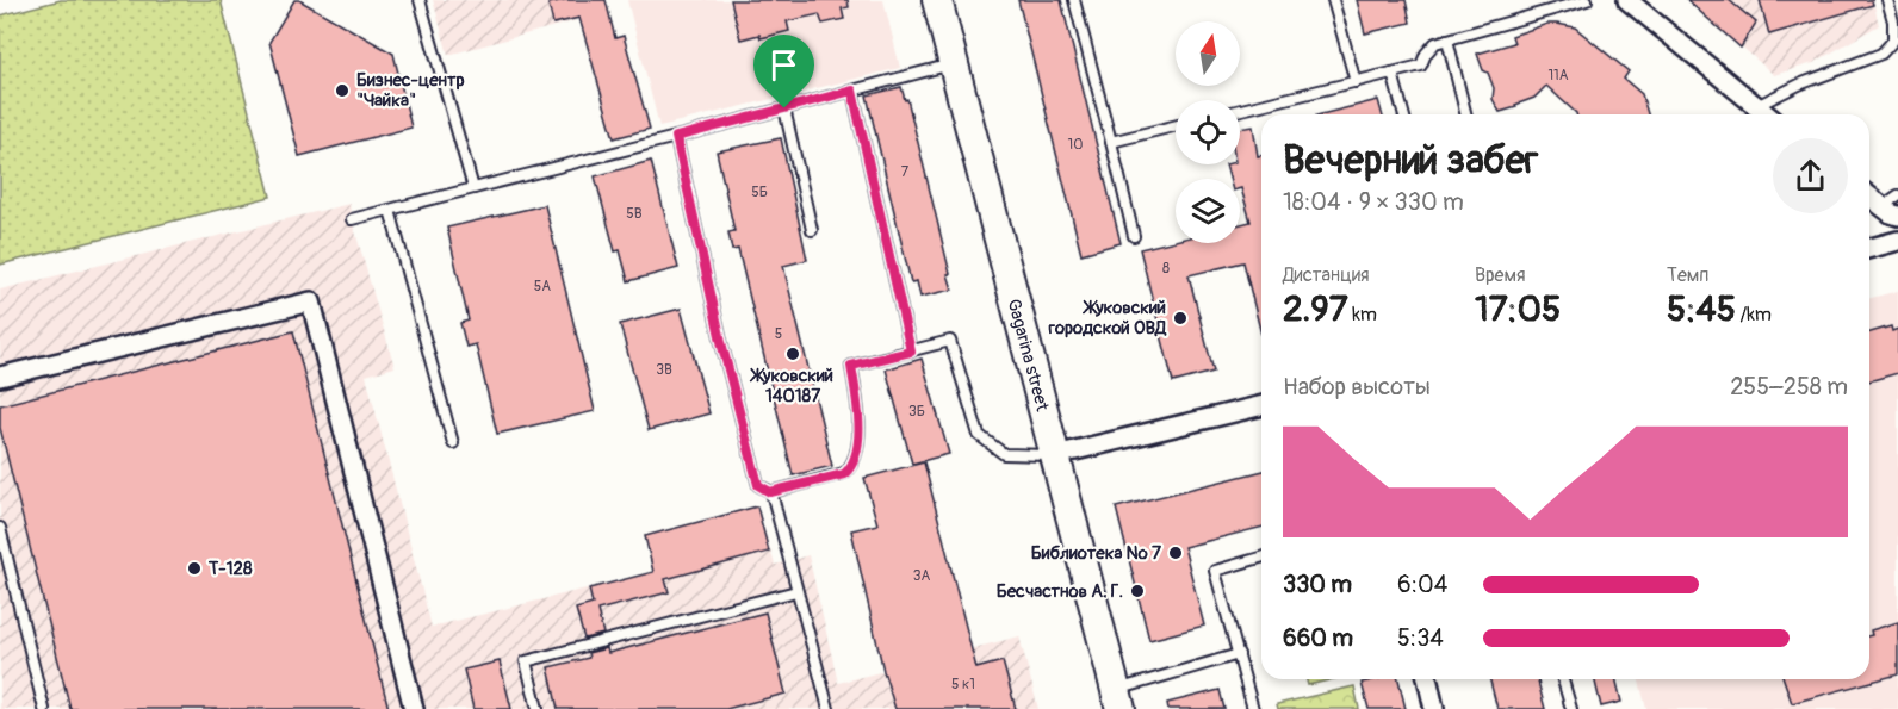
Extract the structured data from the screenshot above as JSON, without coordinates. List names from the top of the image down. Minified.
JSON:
{"streets":{"main road":["Gagarina street"]},"places":["Бизнес-центр \"Чайка\"","Жуковский городской ОВД","Жуковский 140187","Библиотека № 7","Т-128","Бесчастнов А. Г."],"house_numbers":["11А","10","7","5Б","5В","8","5А","5","3В","3Б","3А","5 к1"],"north":"top","page":{"heading":["Вечерний забег","18:04 · 9 × 330 m"],"stats":[["Дистанция","2.97 km"],["Время","17:05"],["Темп","5:45 /km"]],"chart":["Набор высоты","255–258 m"],"list":[{"name":"330 m","note":"6:04"},{"name":"660 m","note":"5:34"}]}}
